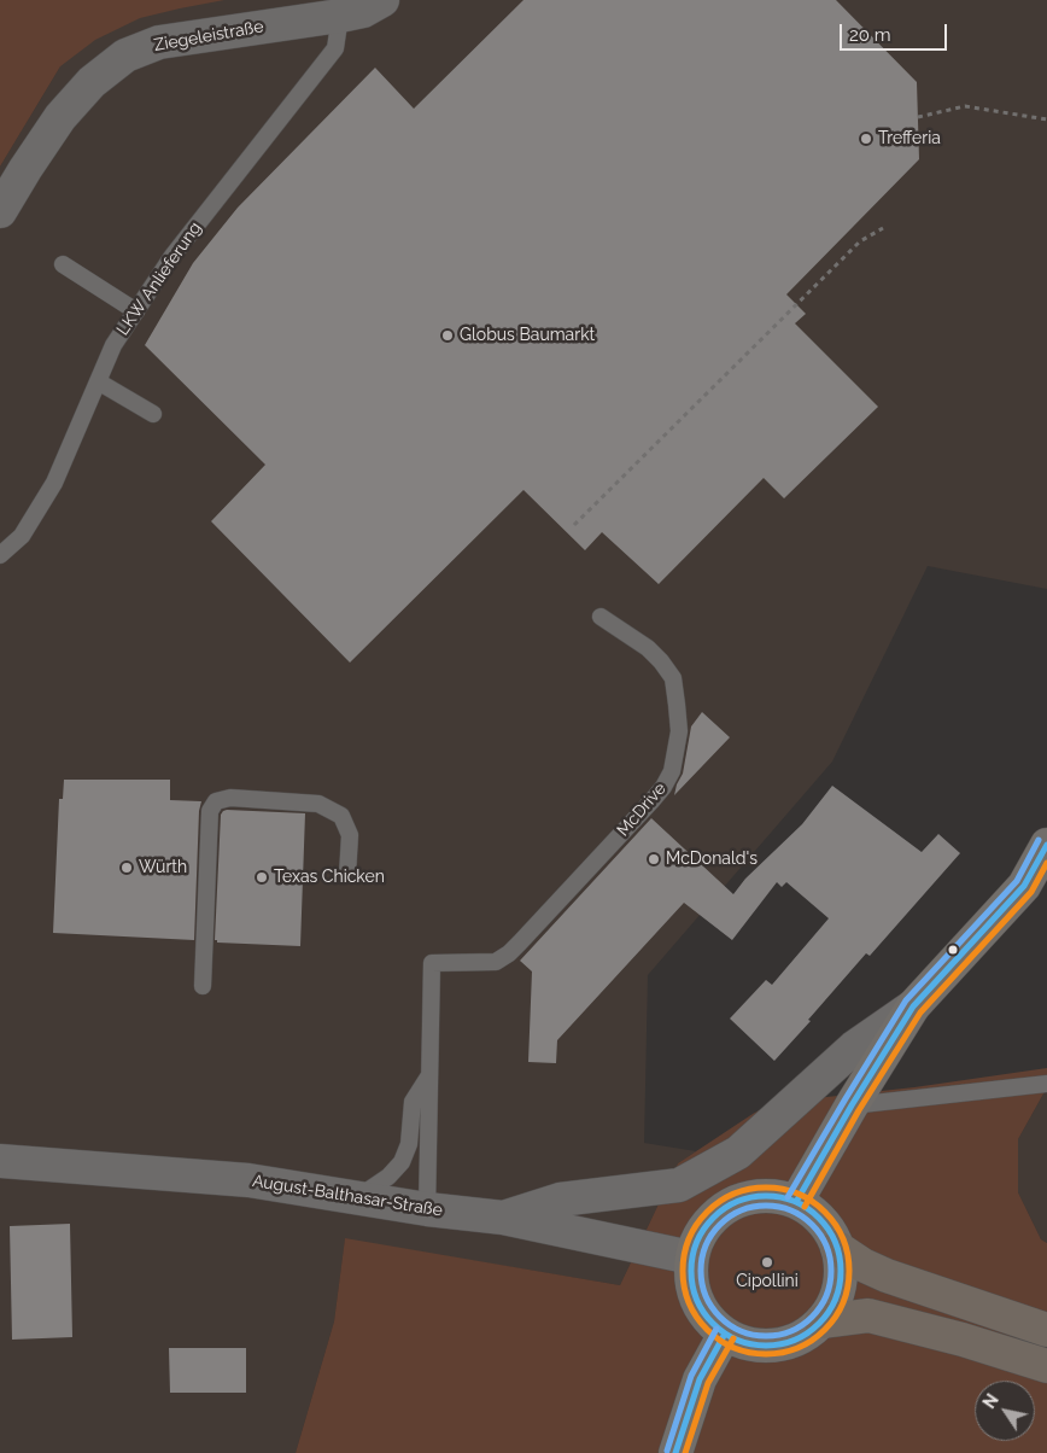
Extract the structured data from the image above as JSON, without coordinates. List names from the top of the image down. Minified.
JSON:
{"streets":{"street":["Ziegeleistraße","August-Balthasar-Straße"],"lane":["LKW Anlieferung","McDrive"]},"crossings":[["Ziegeleistraße","LKW Anlieferung"]],"places":["Trefferia","Globus Baumarkt","McDonald's","Würth","Texas Chicken","Cipollini"],"scale_bar":"20 m","north":"top left"}
